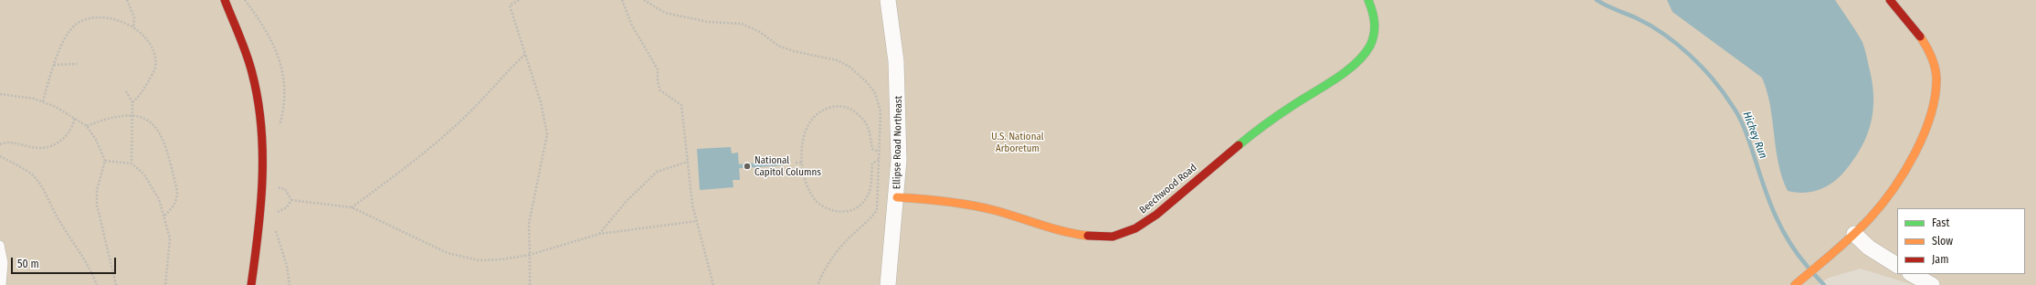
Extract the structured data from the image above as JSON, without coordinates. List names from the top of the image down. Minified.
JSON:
{"streets":{"street":["Ellipse Road Northeast","Beechwood Road"]},"crossings":[["Ellipse Road Northeast","Beechwood Road"]],"water":["Hickey Run"],"parks":["U.S. National Arboretum"],"places":["National Capitol Columns"],"legend":["Fast","Slow","Jam"],"scale_bar":"50 m"}
